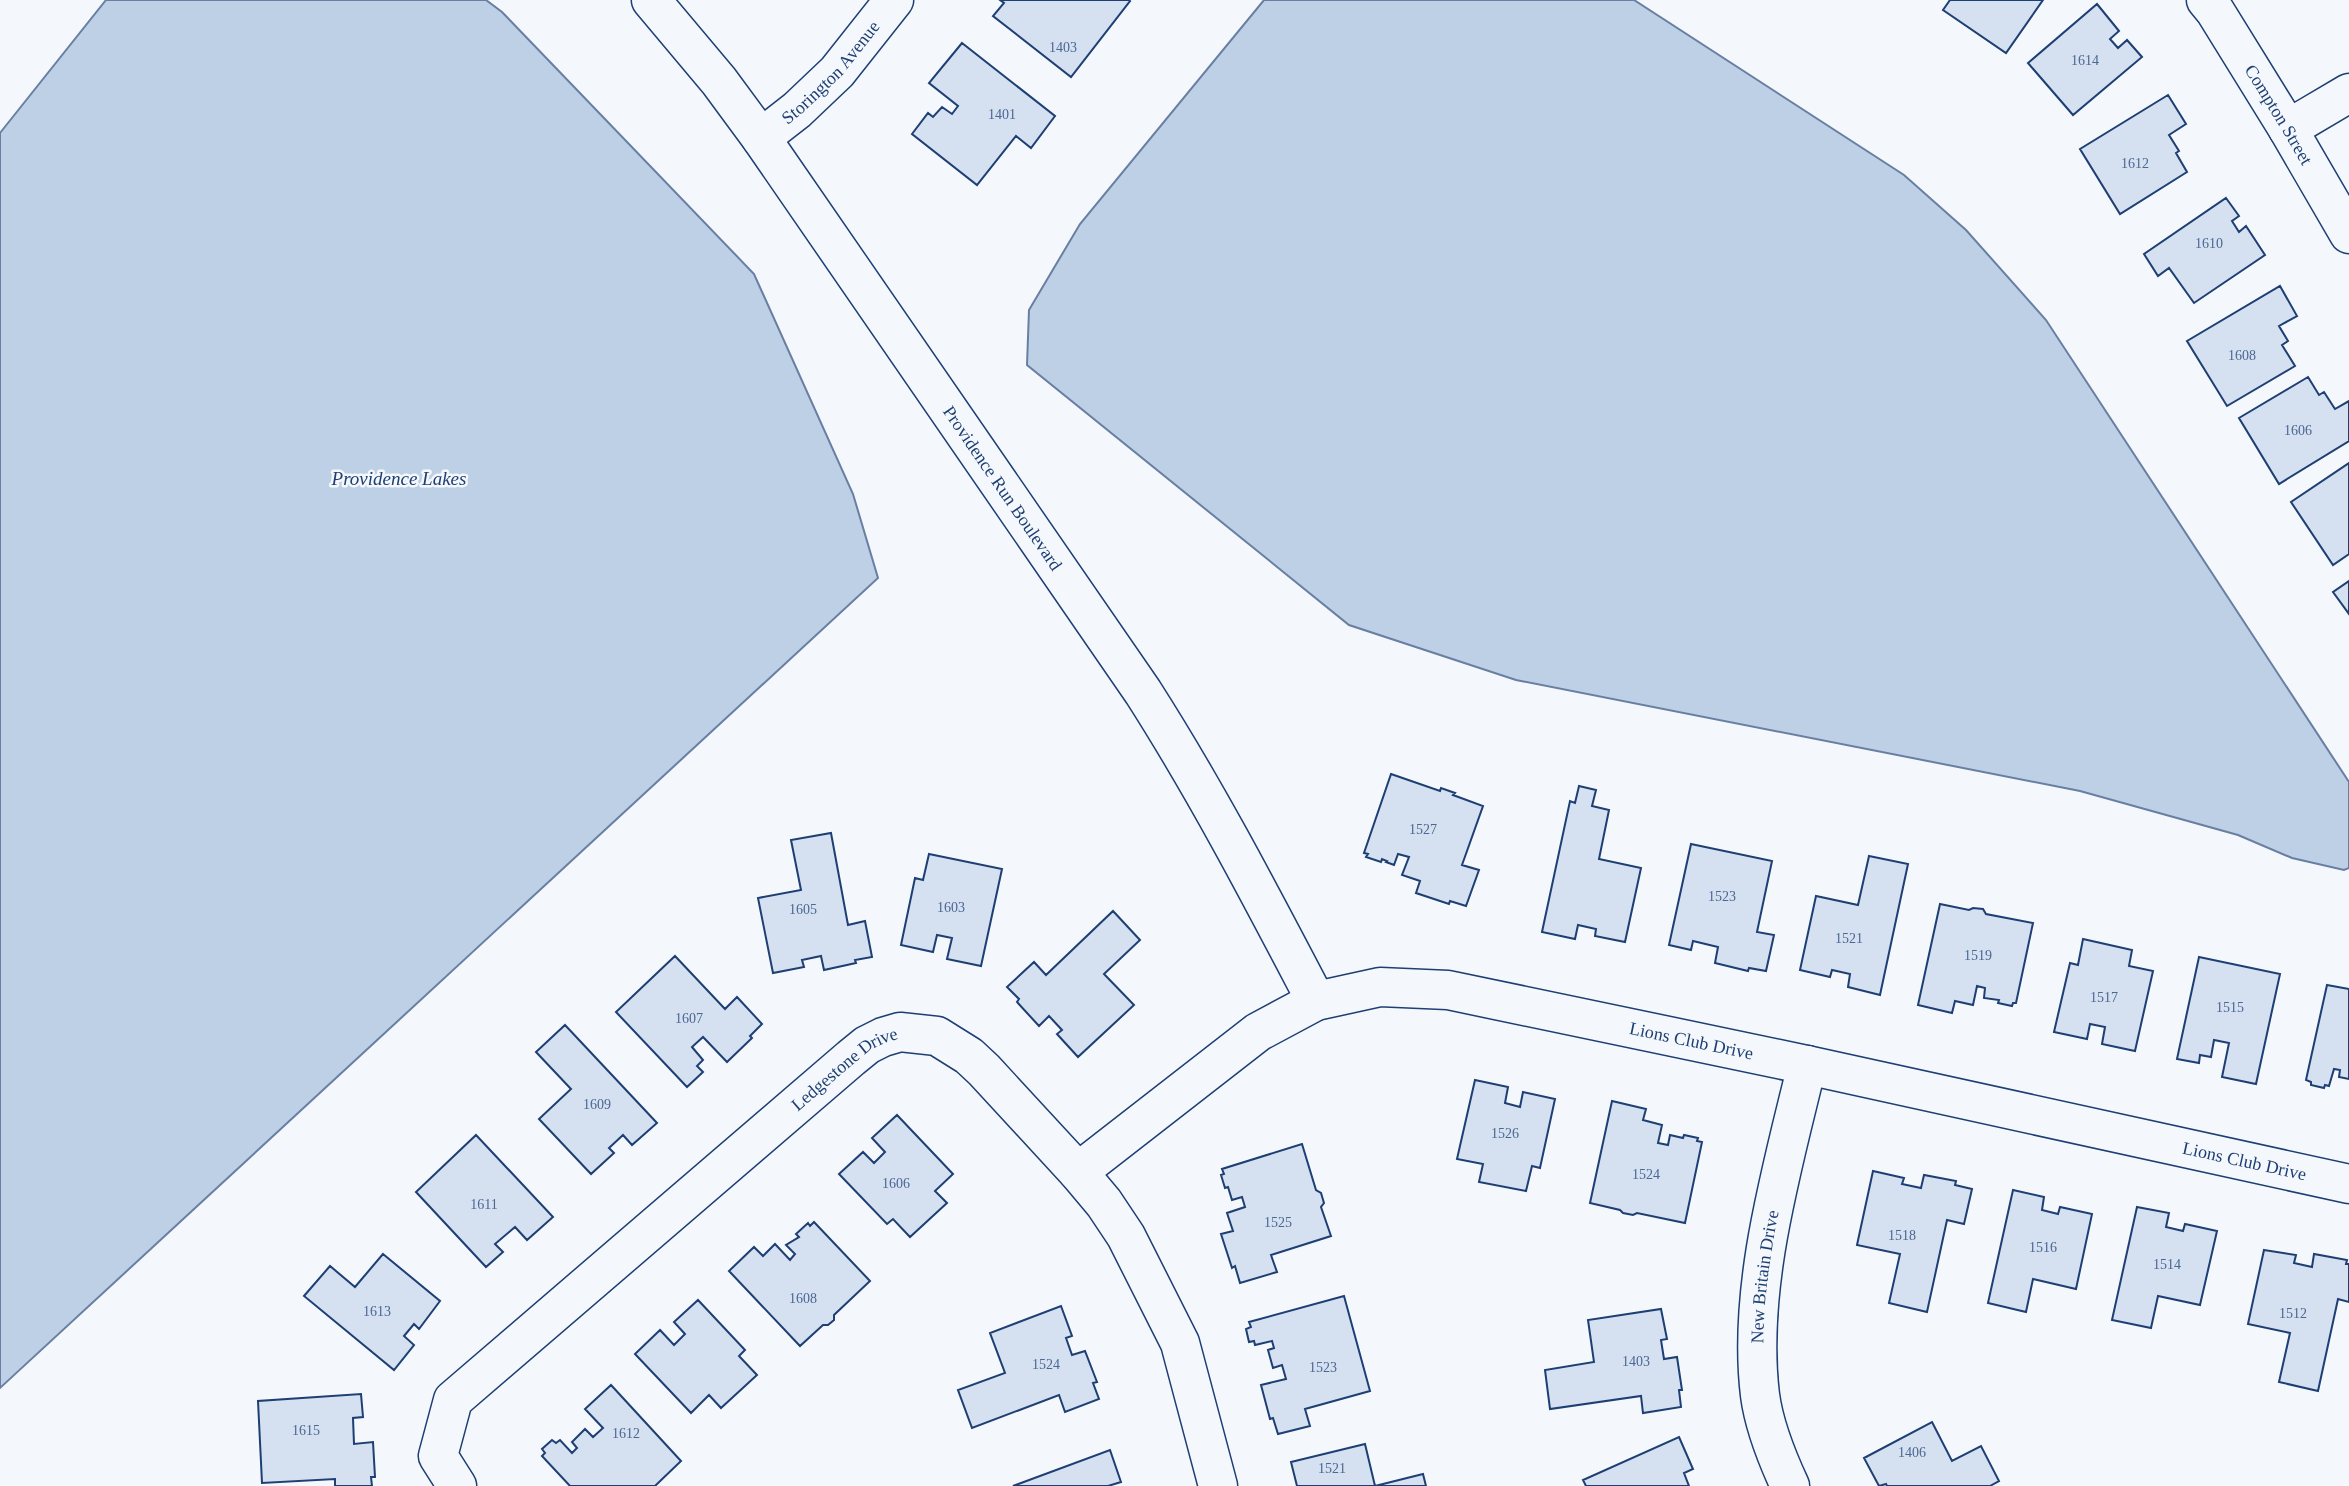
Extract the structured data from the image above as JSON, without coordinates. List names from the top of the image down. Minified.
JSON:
{"streets":{"street":["Storington Avenue","Compton Street","Providence Run Boulevard","Lions Club Drive","Ledgestone Drive","New Britain Drive"]},"crossings":[["Storington Avenue","Providence Run Boulevard"],["Providence Run Boulevard","Lions Club Drive"],["Lions Club Drive","Ledgestone Drive"],["Lions Club Drive","New Britain Drive"]],"water":["Providence Lakes"],"house_numbers":["1403","1614","1401","1612","1610","1608","1606","1527","1523","1603","1605","1521","1519","1517","1515","1607","1609","1526","1524","1606","1611","1525","1518","1516","1514","1608","1613","1512","1403","1524","1523","1615","1612","1406","1521"]}
